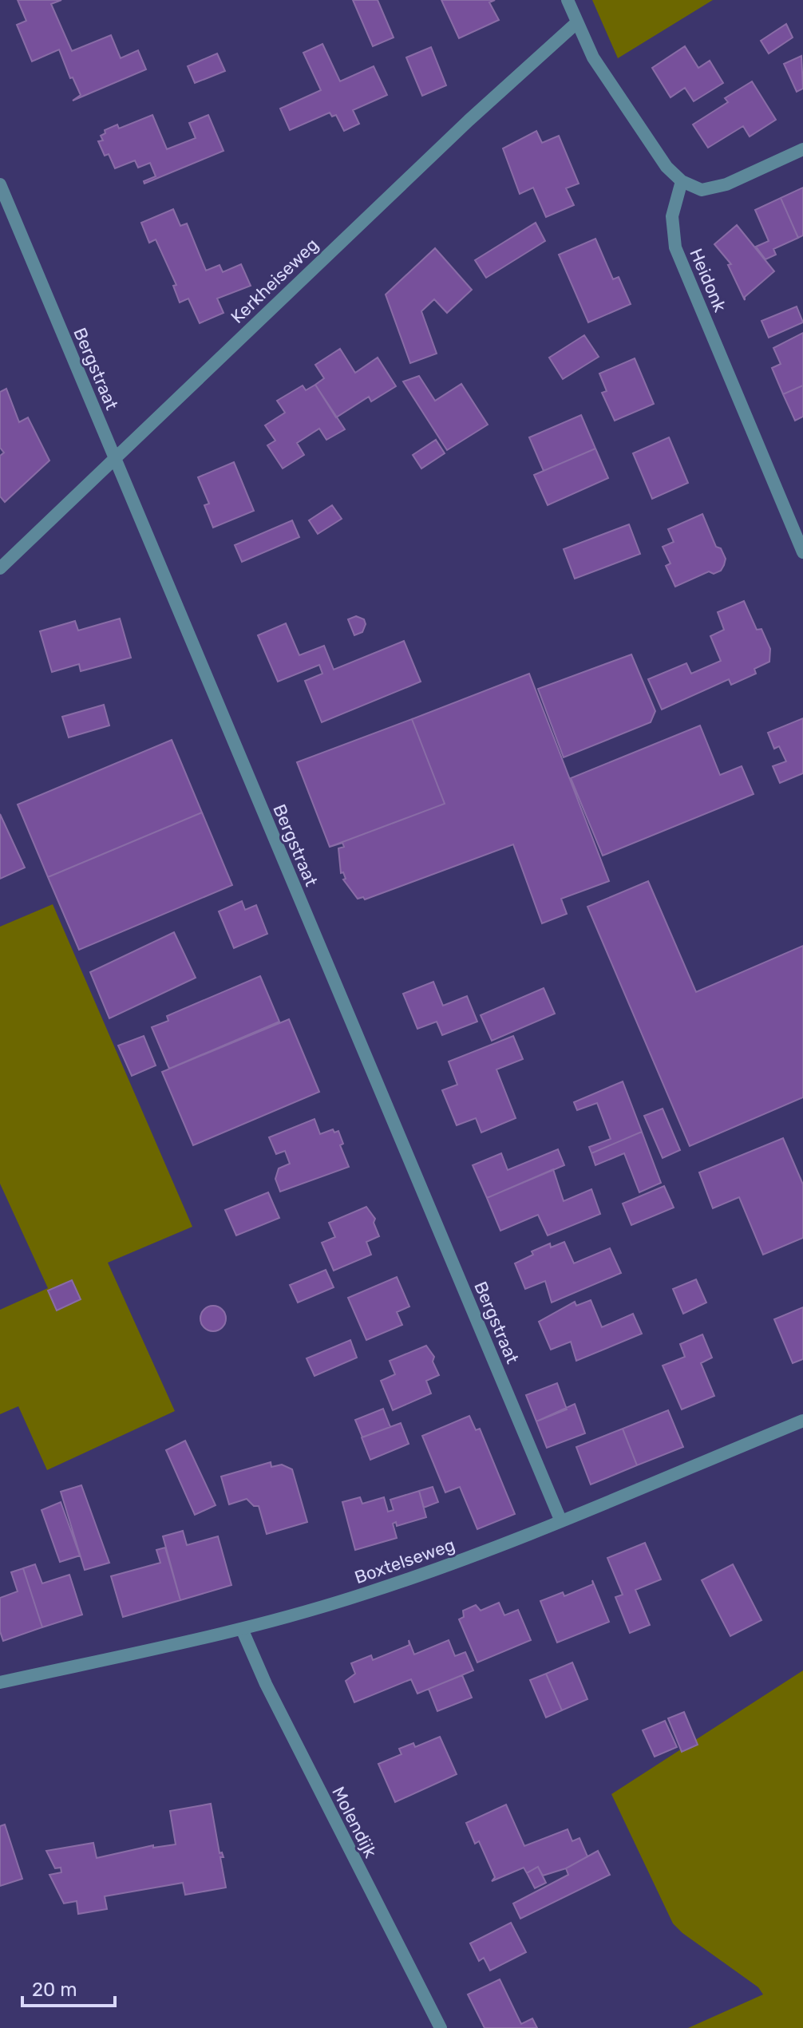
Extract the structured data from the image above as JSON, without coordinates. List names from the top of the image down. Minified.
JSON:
{"streets":{"street":["Heidonk","Kerkheiseweg","Bergstraat","Boxtelseweg","Molendijk"]},"crossings":[["Kerkheiseweg","Bergstraat"],["Bergstraat","Boxtelseweg"],["Boxtelseweg","Molendijk"]],"scale_bar":"20 m"}
